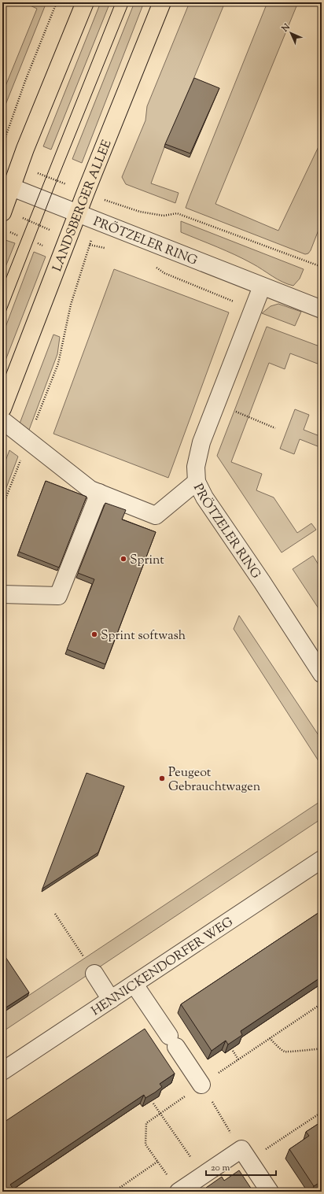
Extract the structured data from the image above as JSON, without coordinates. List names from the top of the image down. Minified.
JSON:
{"streets":{"main road":["LANDSBERGER ALLEE"],"street":["PRÖTZELER RING","HENNICKENDORFER WEG"]},"crossings":[["LANDSBERGER ALLEE","PRÖTZELER RING"]],"places":["Sprint","Sprint softwash","Peugeot Gebrauchtwagen"],"scale_bar":"20 m","north":"top left"}
